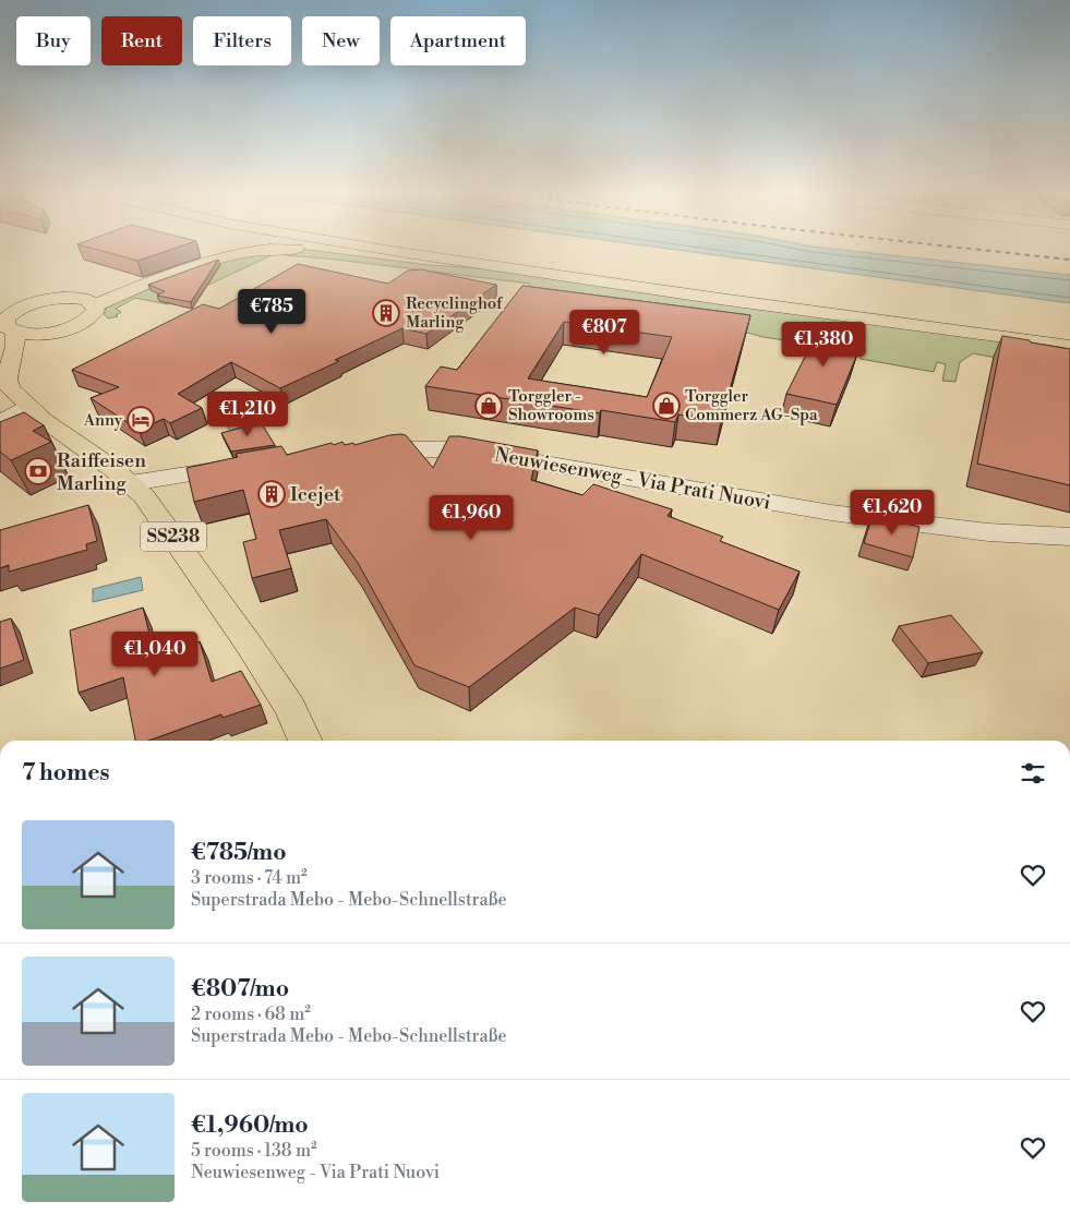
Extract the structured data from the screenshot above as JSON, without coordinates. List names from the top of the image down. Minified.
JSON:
{"streets":{"main road":["SS238"],"street":["Neuwiesenweg - Via Prati Nuovi"]},"places":{"building":["Recyclinghof Marling","Icejet"],"shop":["Torggler - Showrooms","Torggler Commerz AG-Spa"],"hotel":["Anny"],"bank":["Raiffeisen Marling"]},"page":{"chip":["Buy","Rent","Filters","New","Apartment"],"price":["€785","€807","€1,380","€1,210","€1,620","€1,960","€1,040"],"heading":"7 homes","list":[{"name":"€785/mo","note":"3 rooms · 74 m² · Superstrada Mebo - Mebo-Schnellstraße"},{"name":"€807/mo","note":"2 rooms · 68 m² · Superstrada Mebo - Mebo-Schnellstraße"},{"name":"€1,960/mo","note":"5 rooms · 138 m² · Neuwiesenweg - Via Prati Nuovi"}]}}
